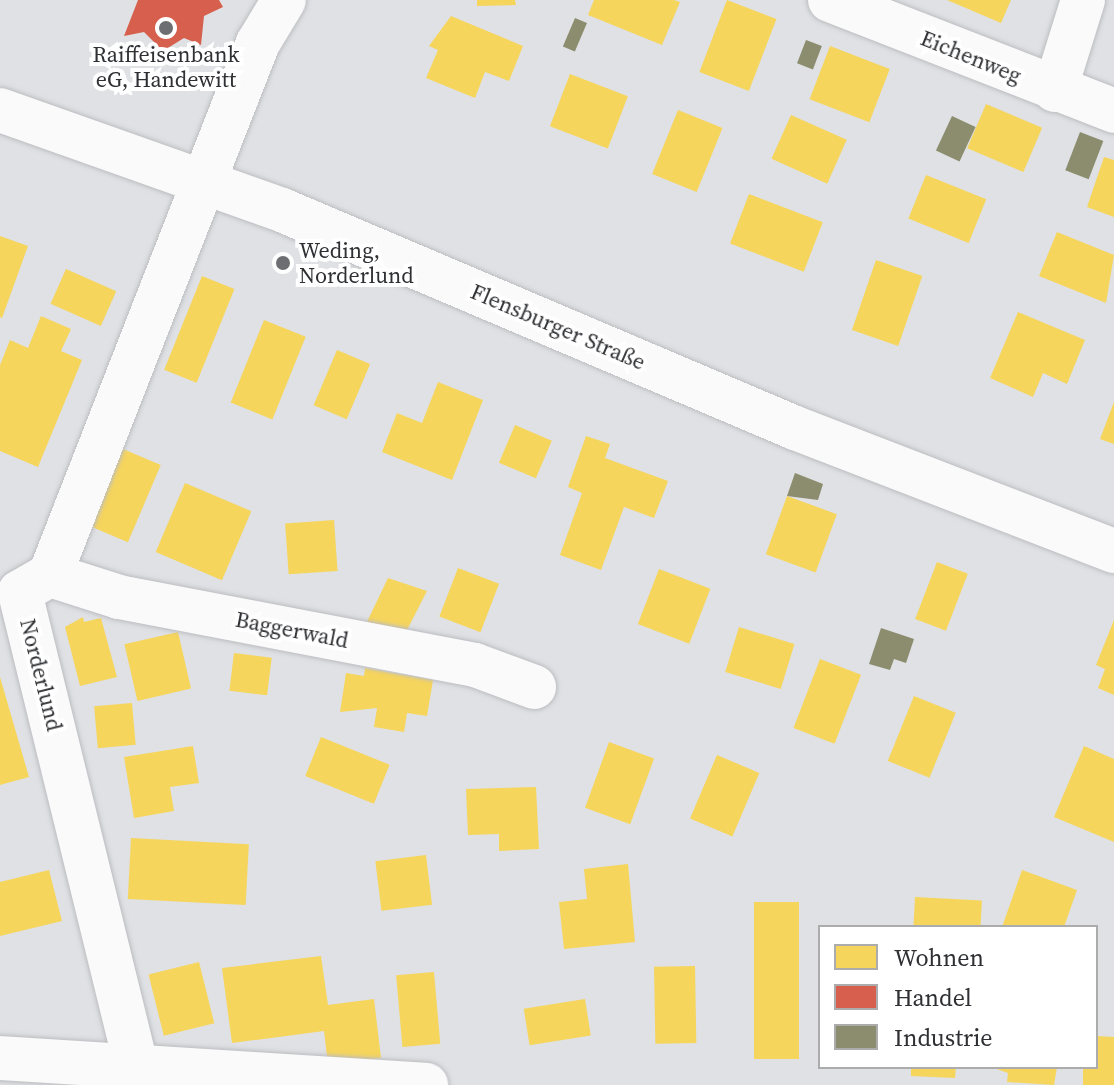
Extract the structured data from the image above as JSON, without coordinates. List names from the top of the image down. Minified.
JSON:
{"streets":{"street":["Eichenweg","Flensburger Straße","Baggerwald","Norderlund"]},"crossings":[["Baggerwald","Norderlund"]],"places":["Raiffeisenbank eG, Handewitt","Weding, Norderlund"],"legend":["Wohnen","Handel","Industrie"]}
